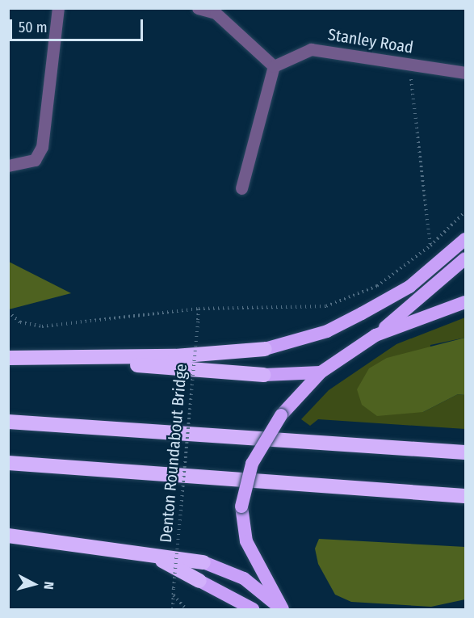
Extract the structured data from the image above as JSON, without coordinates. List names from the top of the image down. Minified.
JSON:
{"streets":{"street":["Stanley Road"],"path":["Denton Roundabout Bridge"]},"scale_bar":"50 m","north":"right"}
